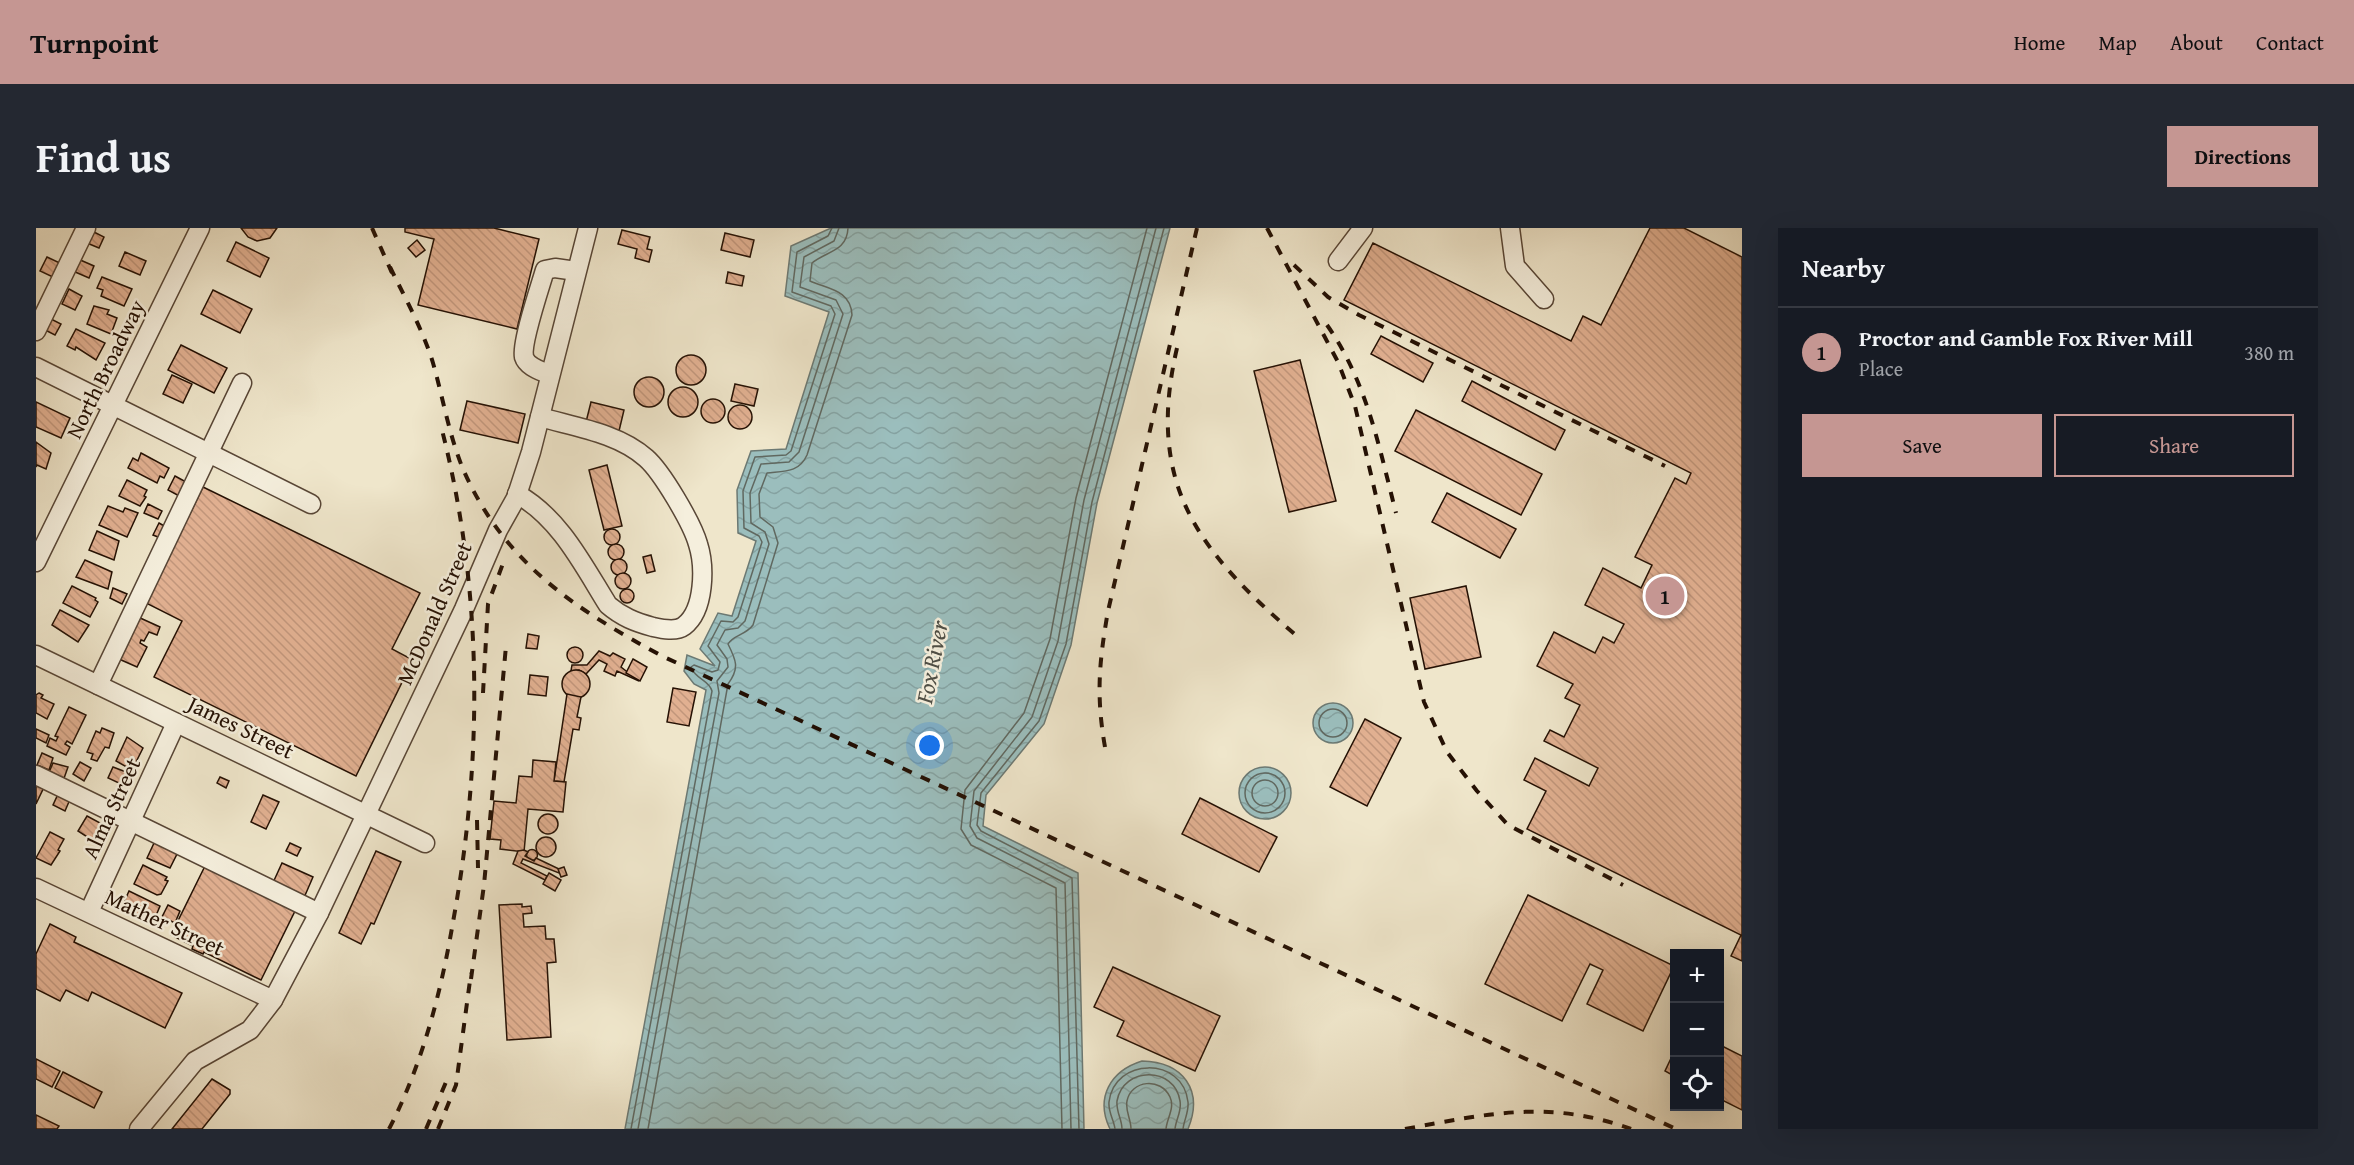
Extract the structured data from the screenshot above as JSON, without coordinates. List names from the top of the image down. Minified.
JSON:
{"streets":{"street":["North Broadway","McDonald Street","James Street","Alma Street","Mather Street"]},"crossings":[["McDonald Street","James Street"],["McDonald Street","Mather Street"],["James Street","Alma Street"],["Alma Street","Mather Street"]],"water":["Fox River"],"page":{"header":"Turnpoint","nav":["Home","Map","About","Contact"],"title":"Find us","buttons":["Directions",["Save","Share"]],"heading":"Nearby","list":[{"mark":"1","name":"Proctor and Gamble Fox River Mill","note":"Place","value":"380 m"}],"pins":"1","map_buttons":["+","−"]}}
